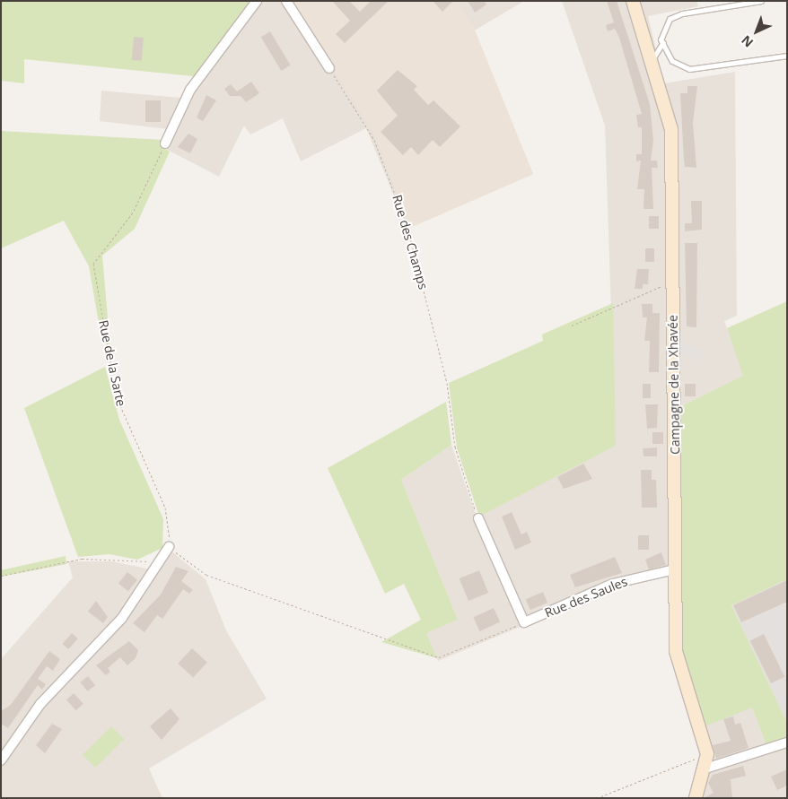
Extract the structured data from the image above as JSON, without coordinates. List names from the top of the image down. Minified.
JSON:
{"streets":{"street":["Campagne de la Xhavée","Rue des Saules"],"path":["Rue des Champs","Rue de la Sarte"]},"crossings":[["Campagne de la Xhavée","Rue des Saules"]],"north":"bottom left"}
